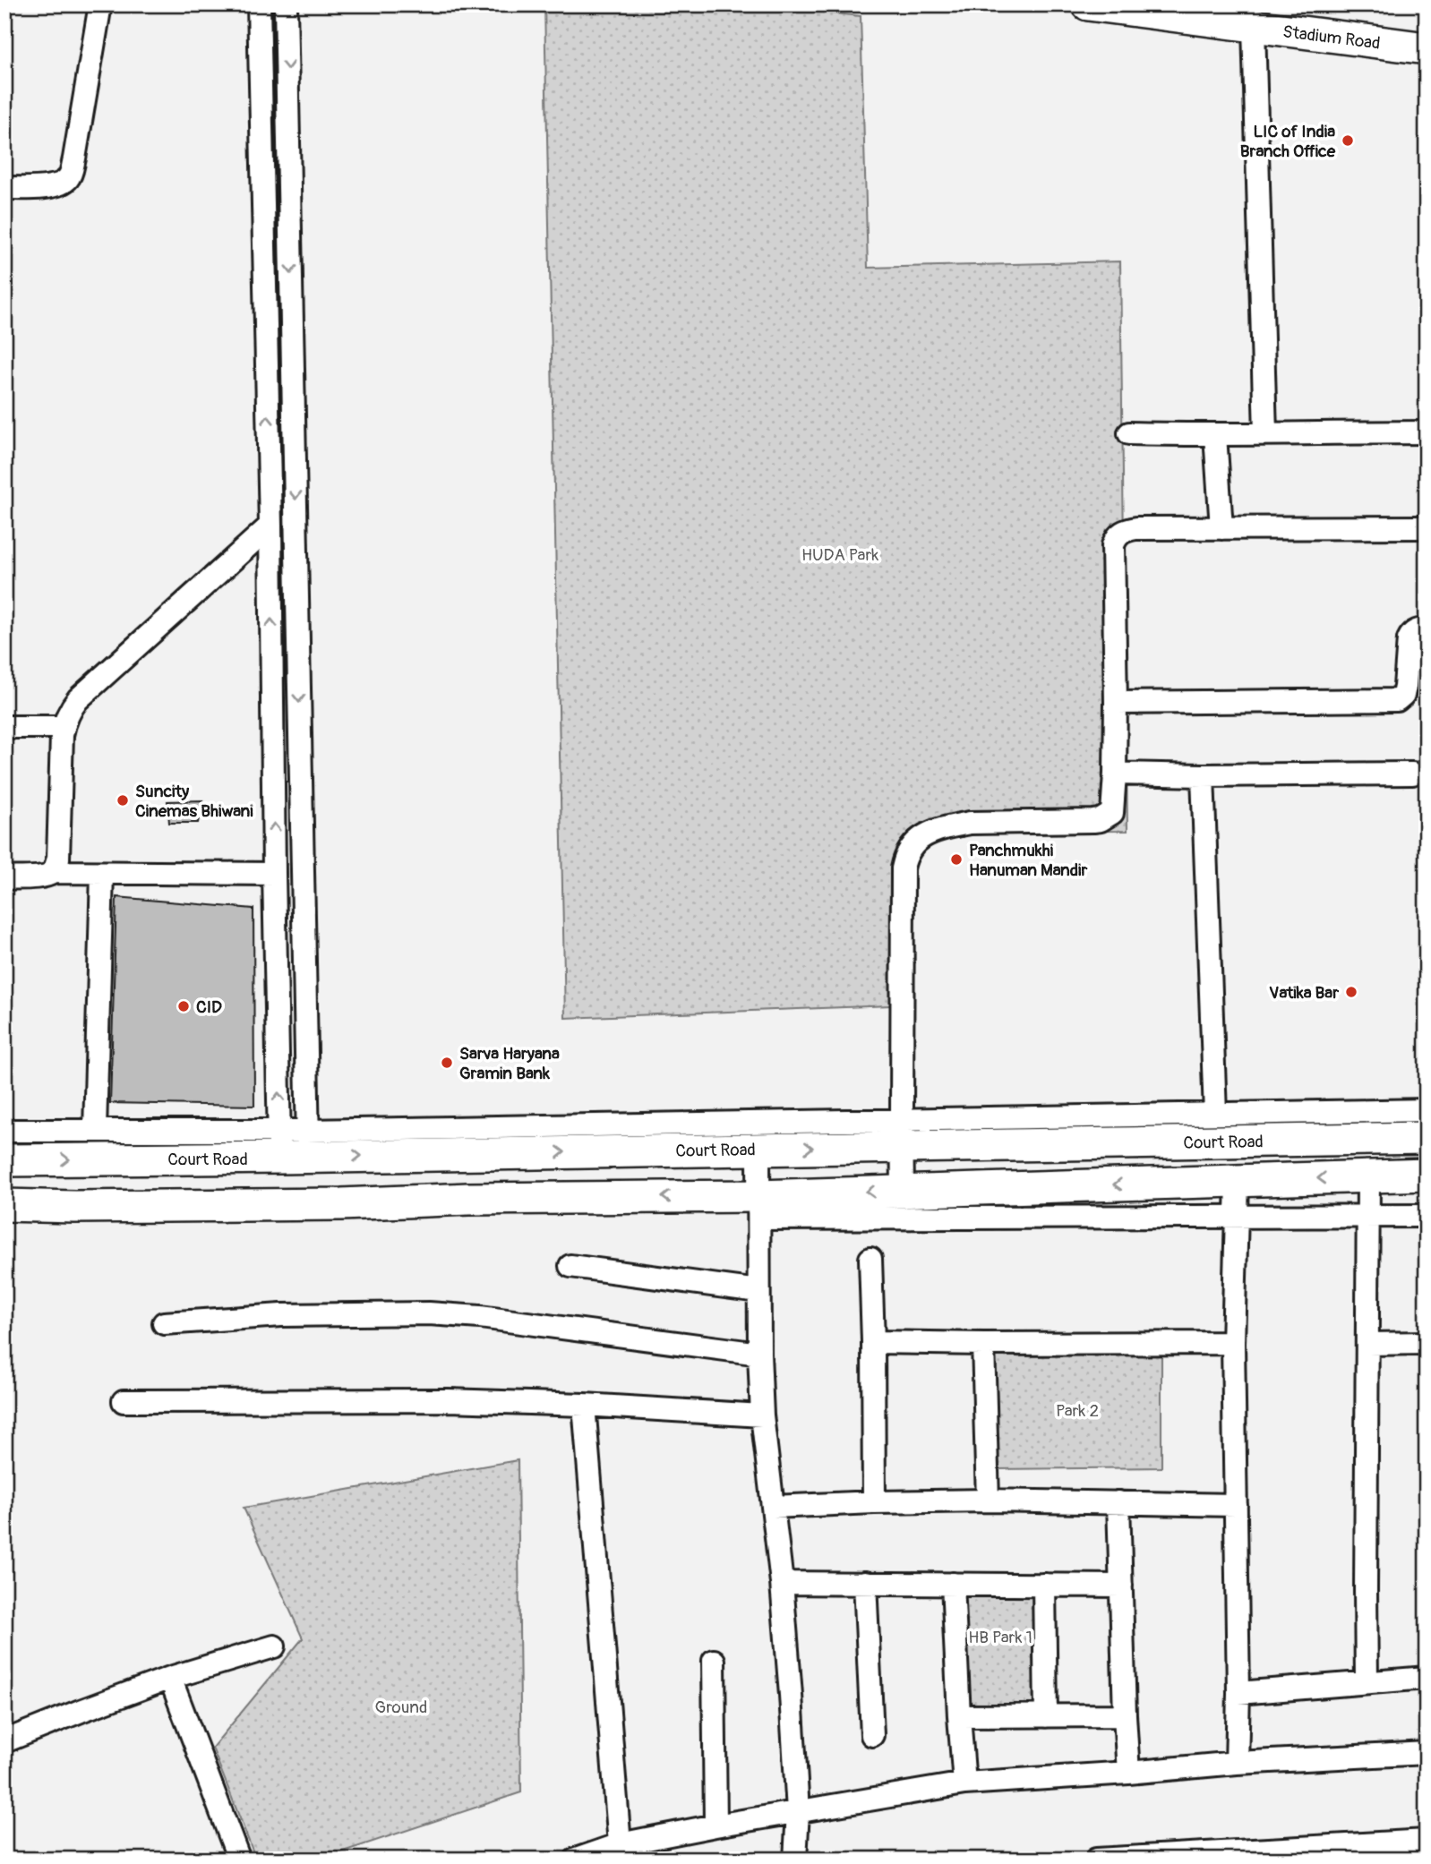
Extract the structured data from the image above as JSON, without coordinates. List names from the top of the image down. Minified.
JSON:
{"streets":{"street":["Stadium Road","Court Road"]},"parks":["HUDA Park","Park 2","HB Park 1","Ground"],"places":["LIC of India Branch Office","Suncity Cinemas Bhiwani","Panchmukhi Hanuman Mandir","Vatika Bar","CID","Sarva Haryana Gramin Bank"]}
